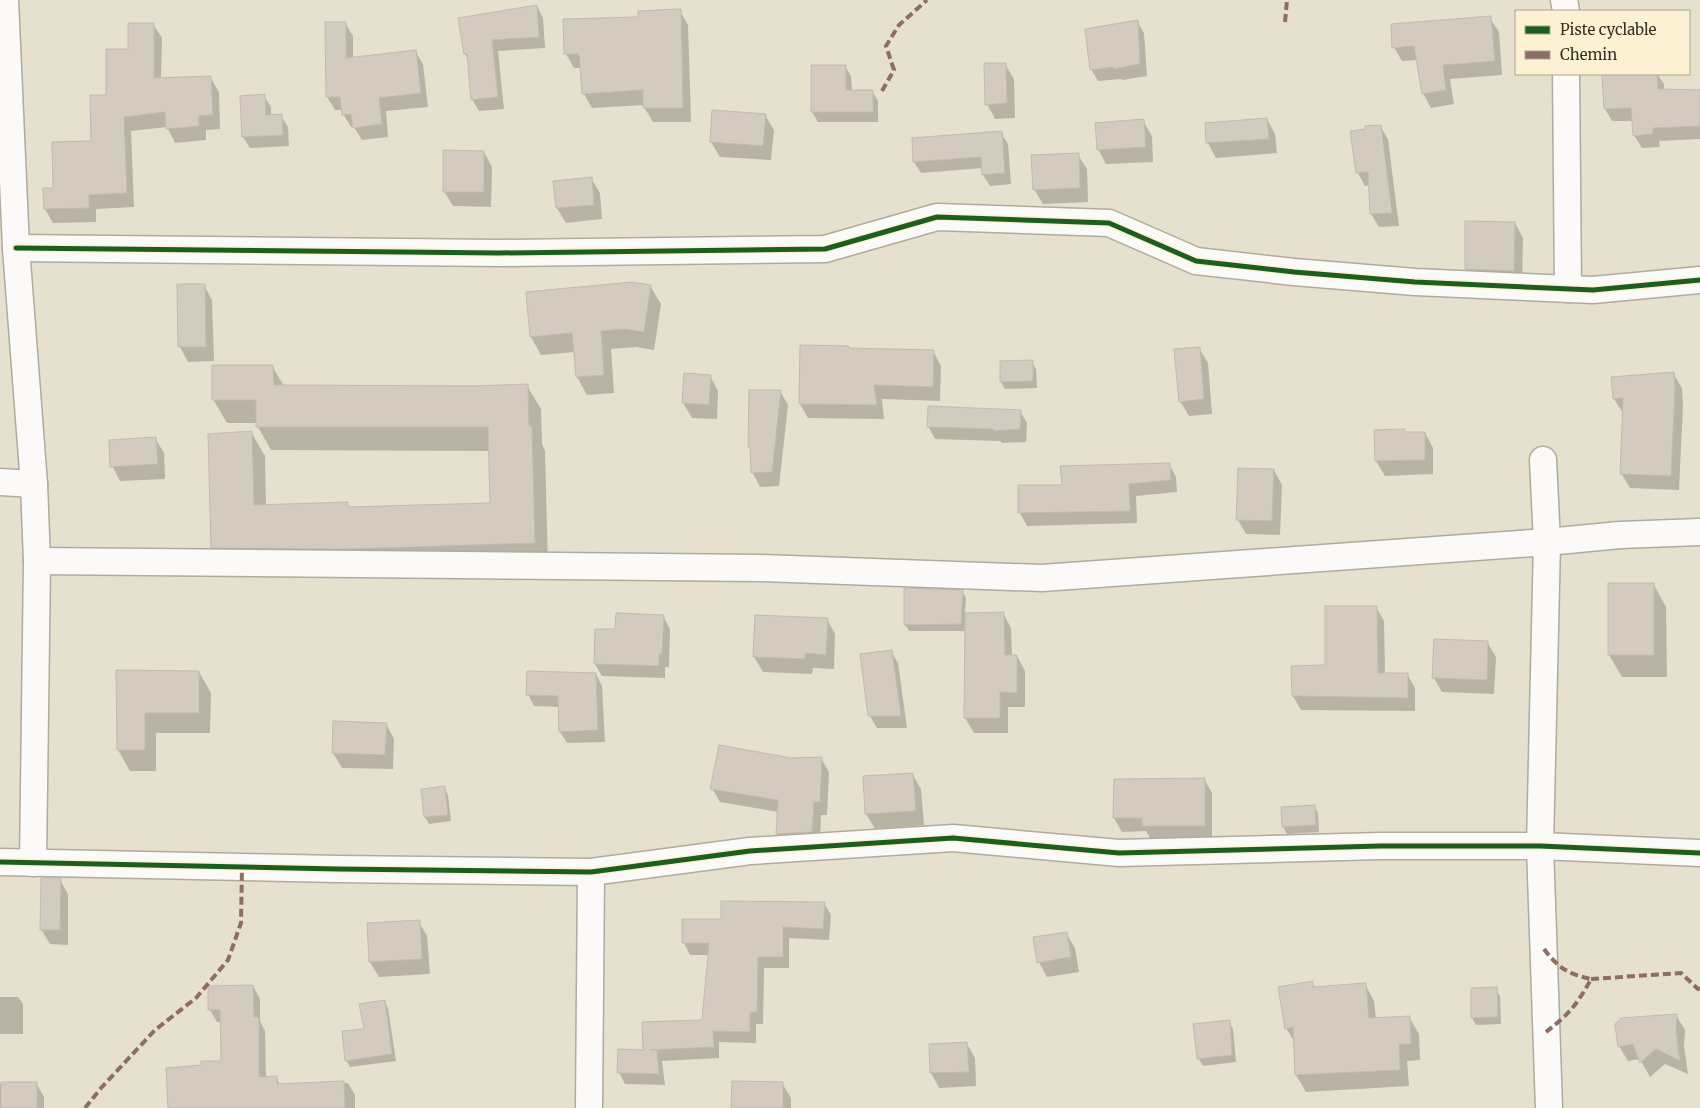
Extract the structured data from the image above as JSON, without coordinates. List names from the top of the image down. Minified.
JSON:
{"legend":["Piste cyclable","Chemin"]}
